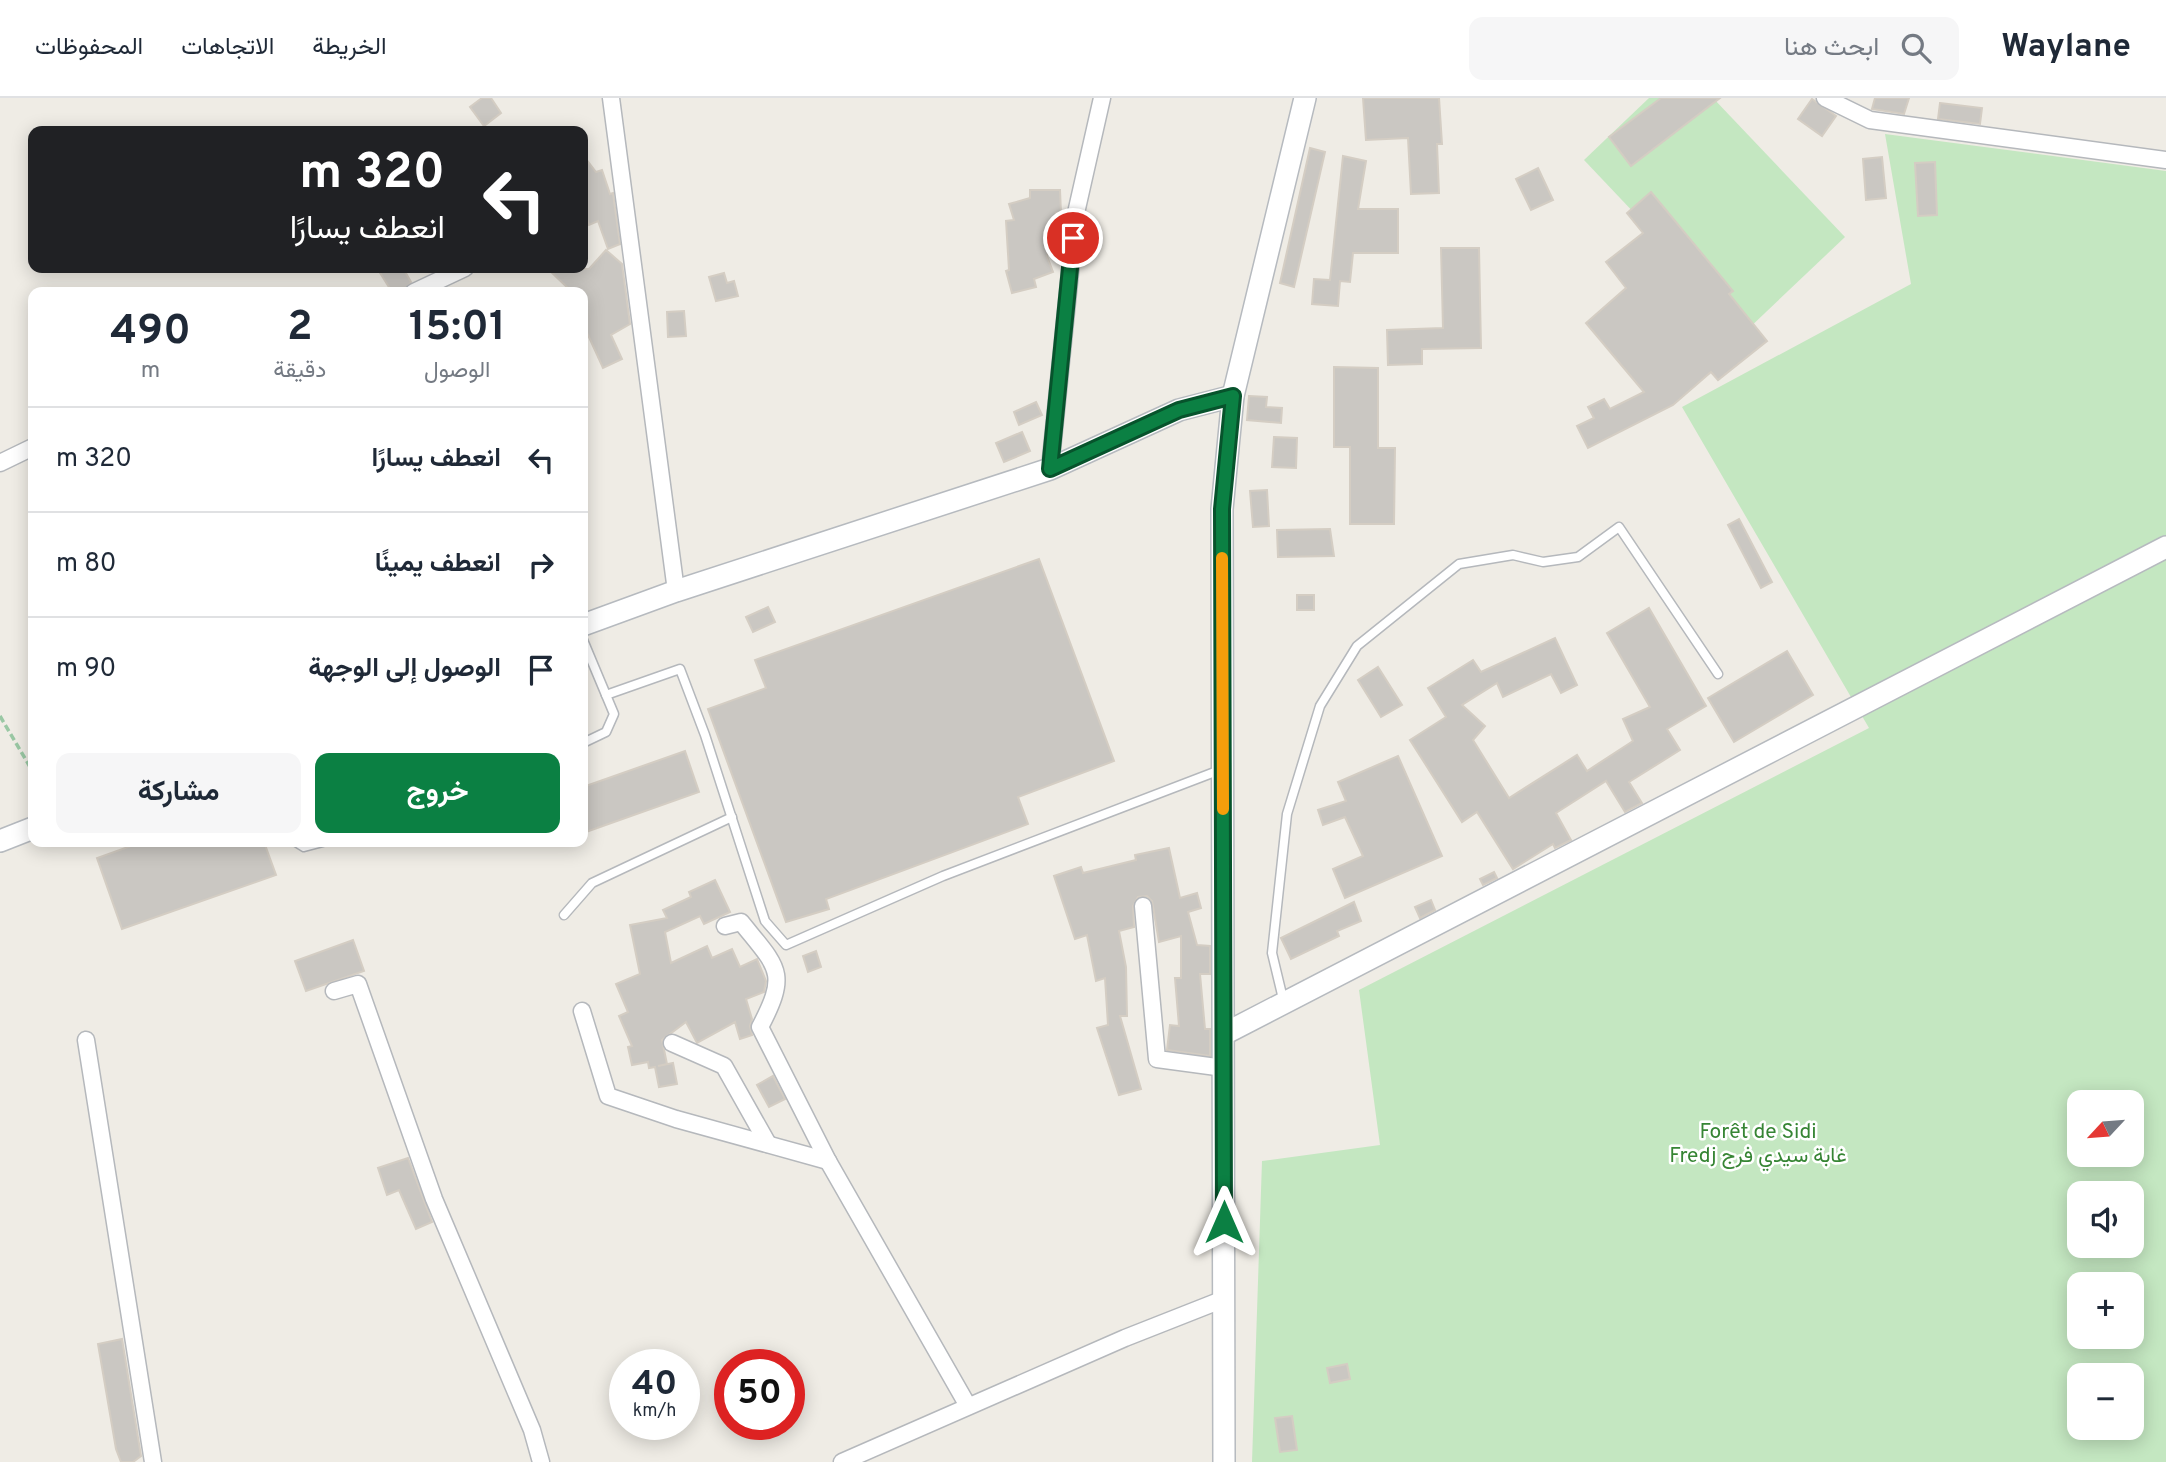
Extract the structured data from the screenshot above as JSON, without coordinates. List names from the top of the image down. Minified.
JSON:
{"parks":["Forêt de Sidi Fredj غابة سيدي فرج"],"north":"bottom left","page":{"header":"Waylane","search":"ابحث هنا","nav":["الخريطة","الاتجاهات","المحفوظات"],"turn":["320 m","انعطف يسارًا"],"eta":["15:01","الوصول","2","دقيقة","490","m"],"list":[{"name":"انعطف يسارًا","value":"320 m"},{"name":"انعطف يمينًا","value":"80 m"},{"name":"الوصول إلى الوجهة","value":"90 m"}],"buttons":["خروج","مشاركة"],"map_buttons":["+","−"],"speed":"40 km/h","limit":"50"}}
